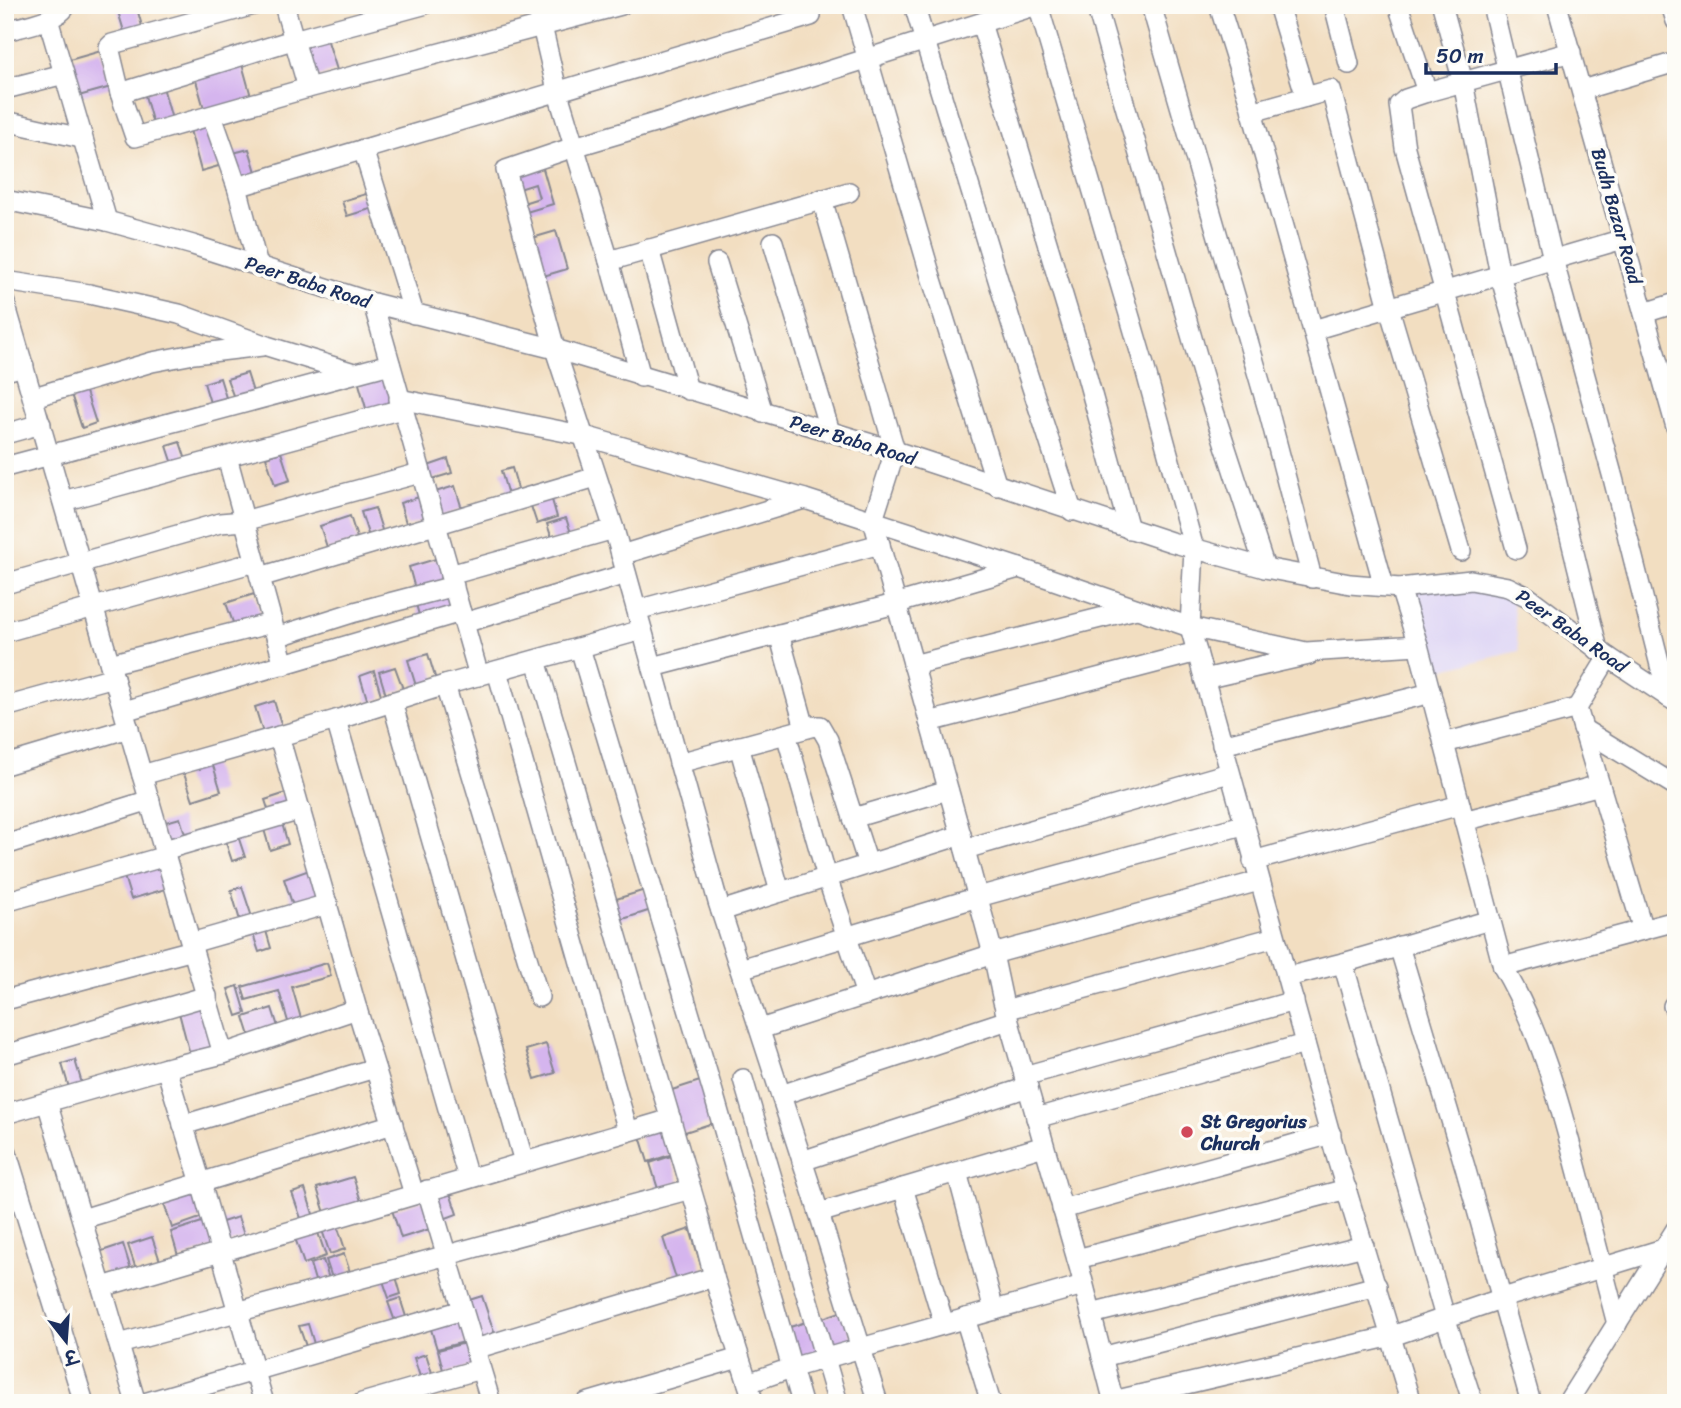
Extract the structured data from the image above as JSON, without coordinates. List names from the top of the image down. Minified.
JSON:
{"streets":{"street":["Budh Bazar Road","Peer Baba Road"]},"places":["St Gregorius Church"],"scale_bar":"50 m","north":"bottom"}
